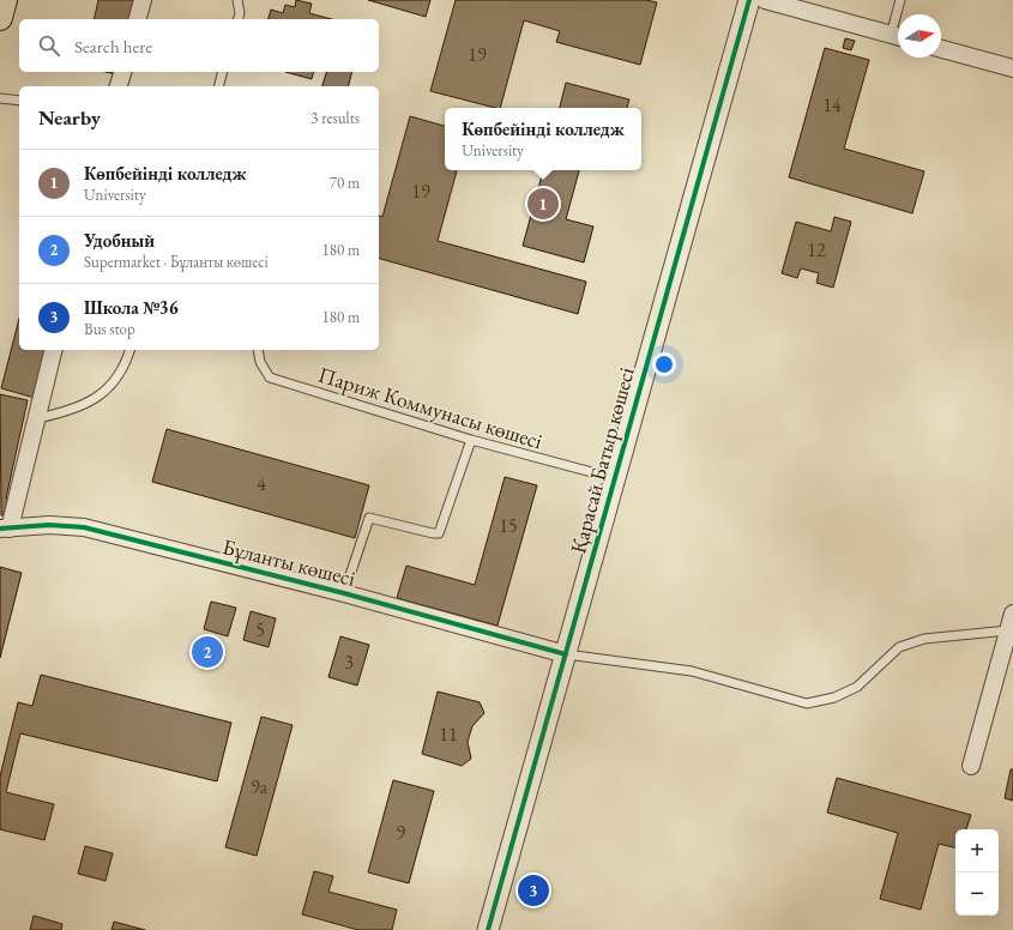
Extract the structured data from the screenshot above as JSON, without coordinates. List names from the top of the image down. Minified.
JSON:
{"streets":{"street":["Қарасай Батыр көшесі","Бұланты көшесі"],"lane":["Париж Коммунасы көшесі"]},"crossings":[["Париж Коммунасы көшесі","Қарасай Батыр көшесі"],["Қарасай Батыр көшесі","Бұланты көшесі"]],"house_numbers":["19","14","19","12","4","15","5","3","11","9а","9"],"north":"right","page":{"search":"Search here","heading":["Nearby","3 results"],"popup":["Көпбейінді колледж","University"],"list":[{"mark":"1","name":"Көпбейінді колледж","note":"University","value":"70 m"},{"mark":"2","name":"Удобный","note":"Supermarket · Бұланты көшесі","value":"180 m"},{"mark":"3","name":"Школа №36","note":"Bus stop","value":"180 m"}],"pins":["1","2","3"],"map_buttons":["+","−"]}}
